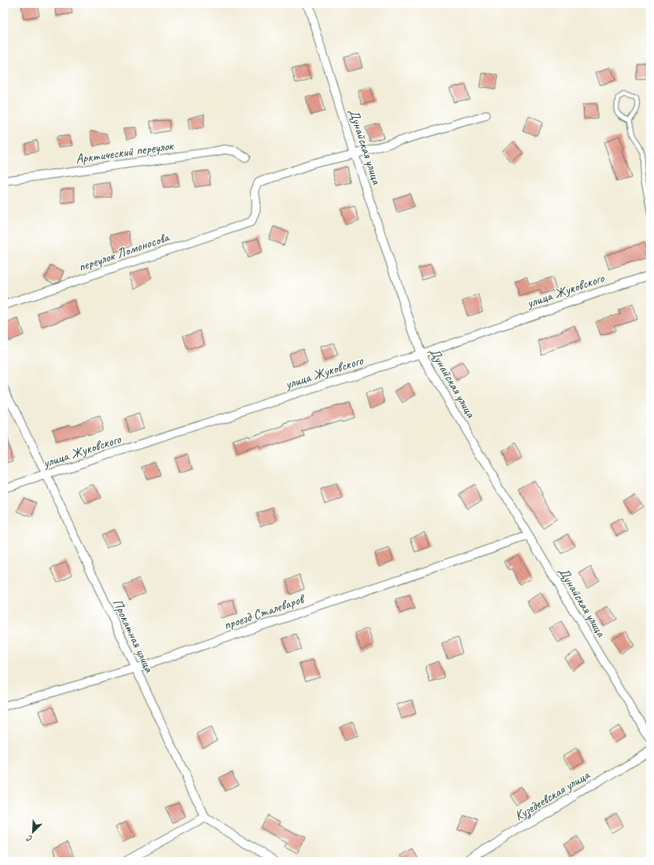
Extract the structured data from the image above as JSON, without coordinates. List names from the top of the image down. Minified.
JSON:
{"streets":{"street":["Дунайская улица","Арктический переулок","переулок Ломоносова","улица Жуковского","проезд Сталеваров","Прокатная улица","Кузедеевская улица"]},"crossings":[["Дунайская улица","переулок Ломоносова"],["Дунайская улица","улица Жуковского"],["Дунайская улица","проезд Сталеваров"],["улица Жуковского","Прокатная улица"],["проезд Сталеваров","Прокатная улица"]],"north":"bottom left"}
